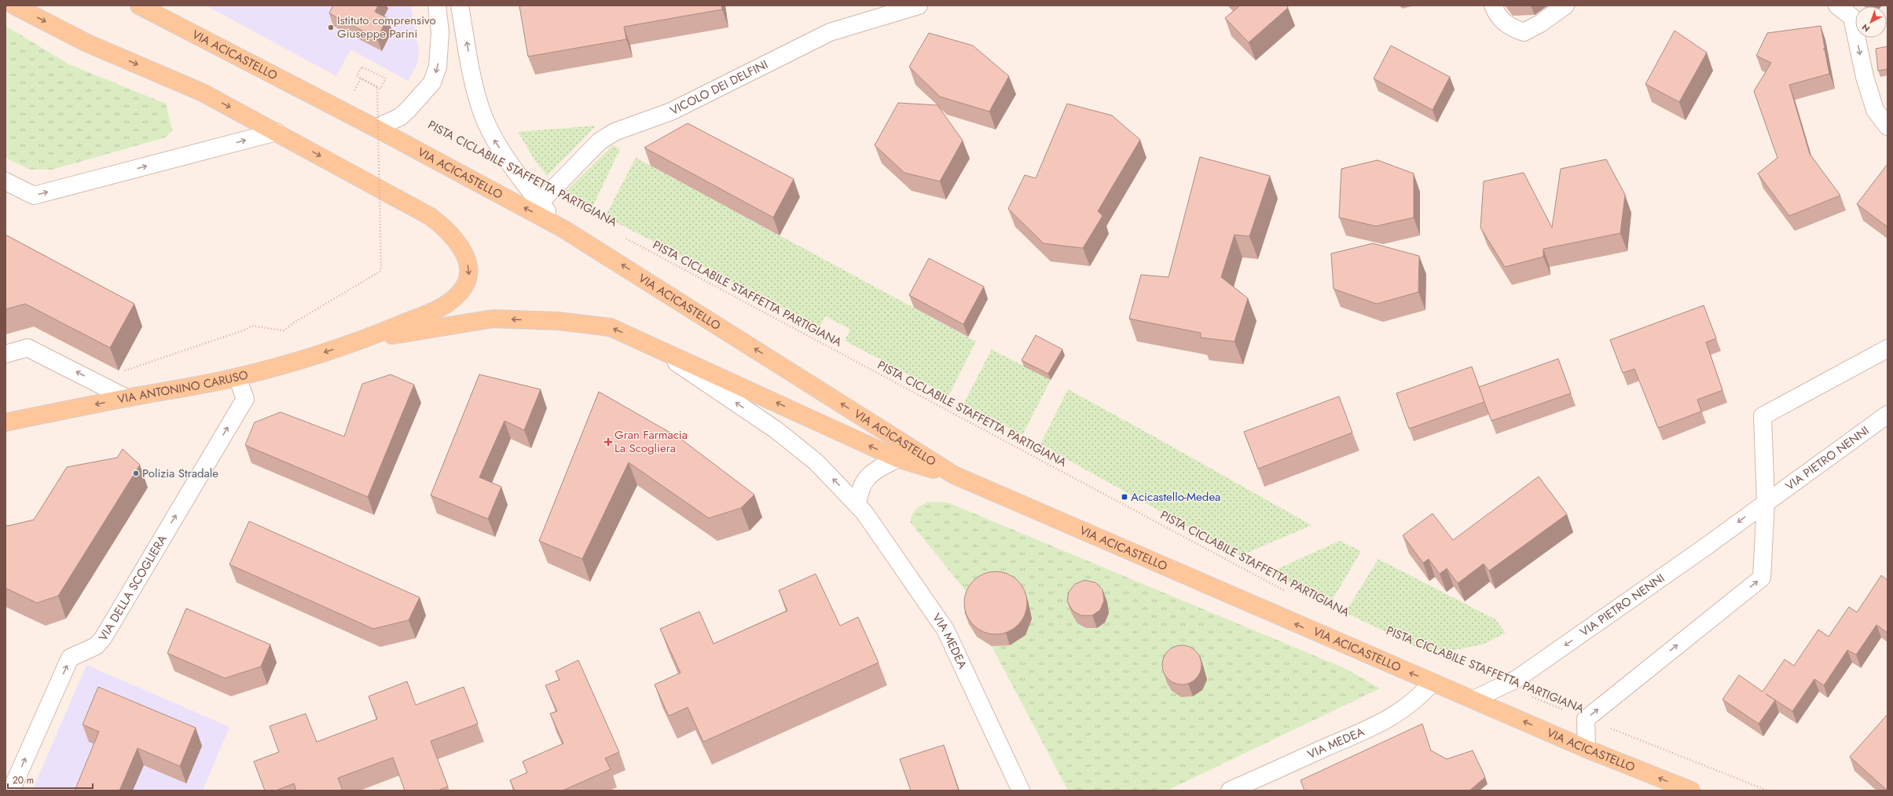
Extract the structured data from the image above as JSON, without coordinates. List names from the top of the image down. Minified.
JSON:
{"streets":{"main road":["VIA ACICASTELLO","VIA ANTONINO CARUSO"],"street":["VICOLO DEI DELFINI","VIA PIETRO NENNI","VIA DELLA SCOGLIERA","VIA MEDEA"],"path":["PISTA CICLABILE STAFFETTA PARTIGIANA"]},"crossings":[["VIA ACICASTELLO","VIA PIETRO NENNI"],["VIA ACICASTELLO","VIA MEDEA"],["PISTA CICLABILE STAFFETTA PARTIGIANA","VIA PIETRO NENNI"],["VIA ANTONINO CARUSO","VIA DELLA SCOGLIERA"]],"one_way":["VIA ACICASTELLO","VIA ANTONINO CARUSO","VIA DELLA SCOGLIERA"],"places":{"other":["Istituto comprensivo Giuseppe Parini","Polizia Stradale"],"health":["Gran Farmacia La Scogliera"],"transit":["Acicastello-Medea"]},"scale_bar":"20 m","north":"bottom left"}
